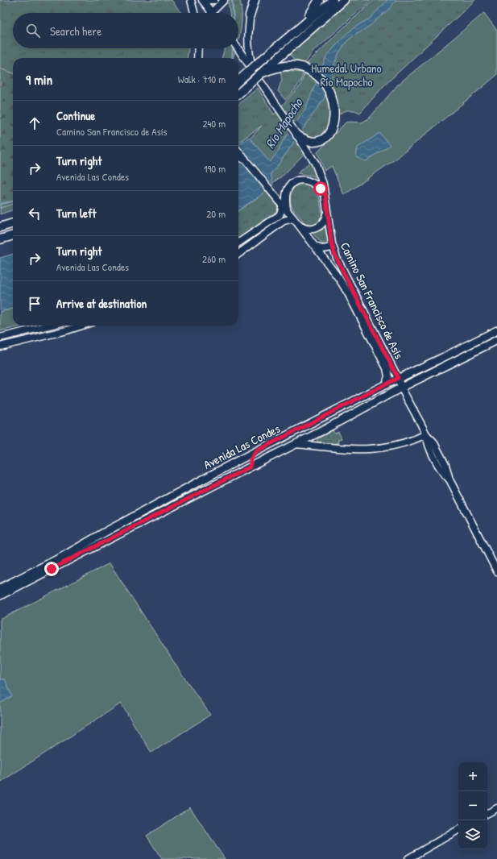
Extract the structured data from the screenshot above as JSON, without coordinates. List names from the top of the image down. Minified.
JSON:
{"streets":{"main road":["Camino San Francisco de Asís","Avenida Las Condes"]},"crossings":[["Camino San Francisco de Asís","Avenida Las Condes"]],"water":["Río Mapocho"],"parks":["Humedal Urbano Río Mapocho"],"page":{"search":"Search here","heading":["9 min","Walk · 710 m"],"list":[["Continue","Camino San Francisco de Asís","240 m"],["Turn right","Avenida Las Condes","190 m"],["Turn left","20 m"],["Turn right","Avenida Las Condes","260 m"],"Arrive at destination"],"map_buttons":["+","−"]}}
